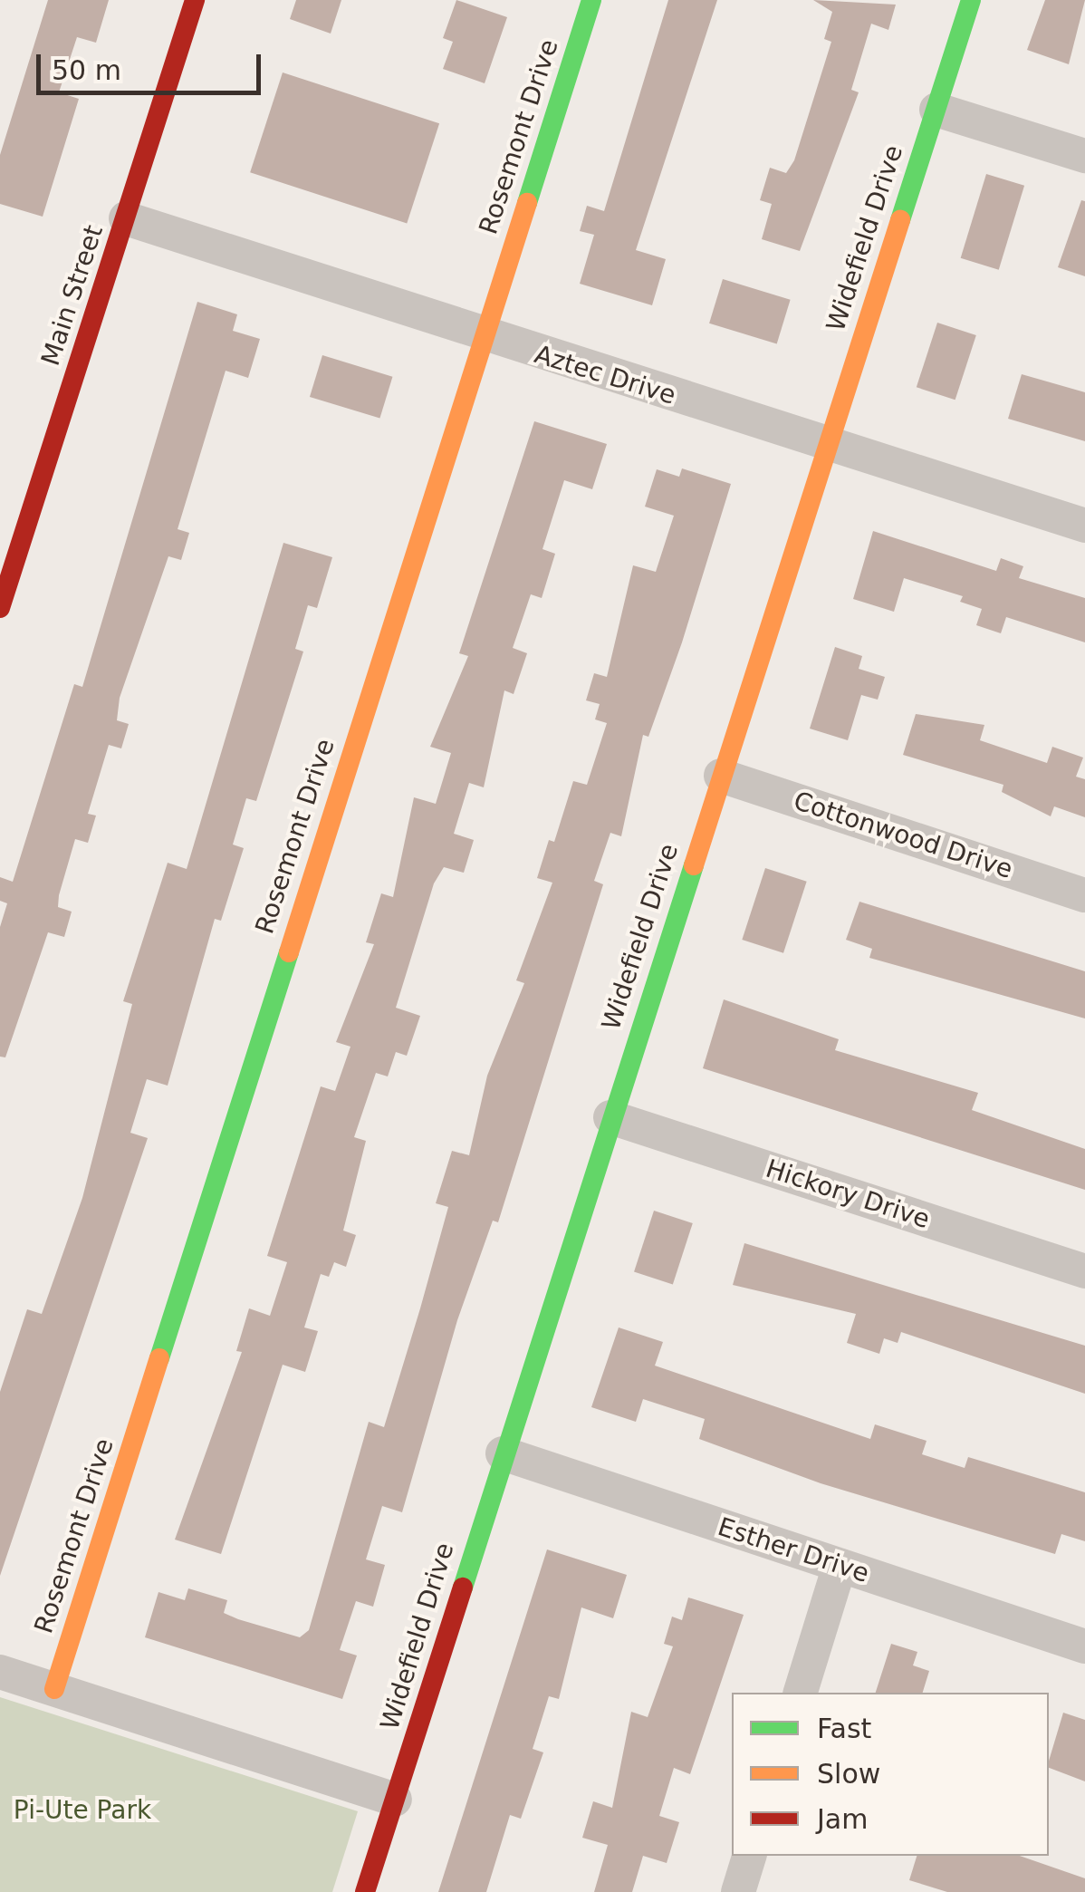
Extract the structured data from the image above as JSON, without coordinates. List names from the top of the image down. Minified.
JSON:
{"streets":{"street":["Rosemont Drive","Widefield Drive","Main Street","Aztec Drive","Cottonwood Drive","Hickory Drive","Esther Drive"]},"crossings":[["Rosemont Drive","Aztec Drive"],["Widefield Drive","Aztec Drive"],["Widefield Drive","Cottonwood Drive"],["Widefield Drive","Hickory Drive"],["Widefield Drive","Esther Drive"],["Main Street","Aztec Drive"]],"parks":["Pi-Ute Park"],"legend":["Fast","Slow","Jam"],"scale_bar":"50 m"}
